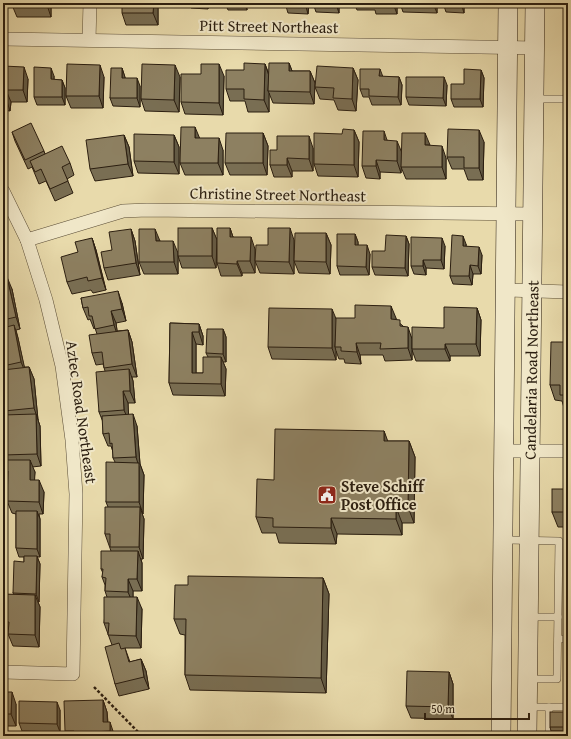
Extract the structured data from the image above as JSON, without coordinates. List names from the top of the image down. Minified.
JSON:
{"streets":{"main road":["Candelaria Road Northeast"],"street":["Pitt Street Northeast","Christine Street Northeast","Aztec Road Northeast"]},"crossings":[["Pitt Street Northeast","Candelaria Road Northeast"],["Christine Street Northeast","Candelaria Road Northeast"],["Christine Street Northeast","Aztec Road Northeast"]],"places":{"public building":["Steve Schiff Post Office"]},"scale_bar":"50 m"}
